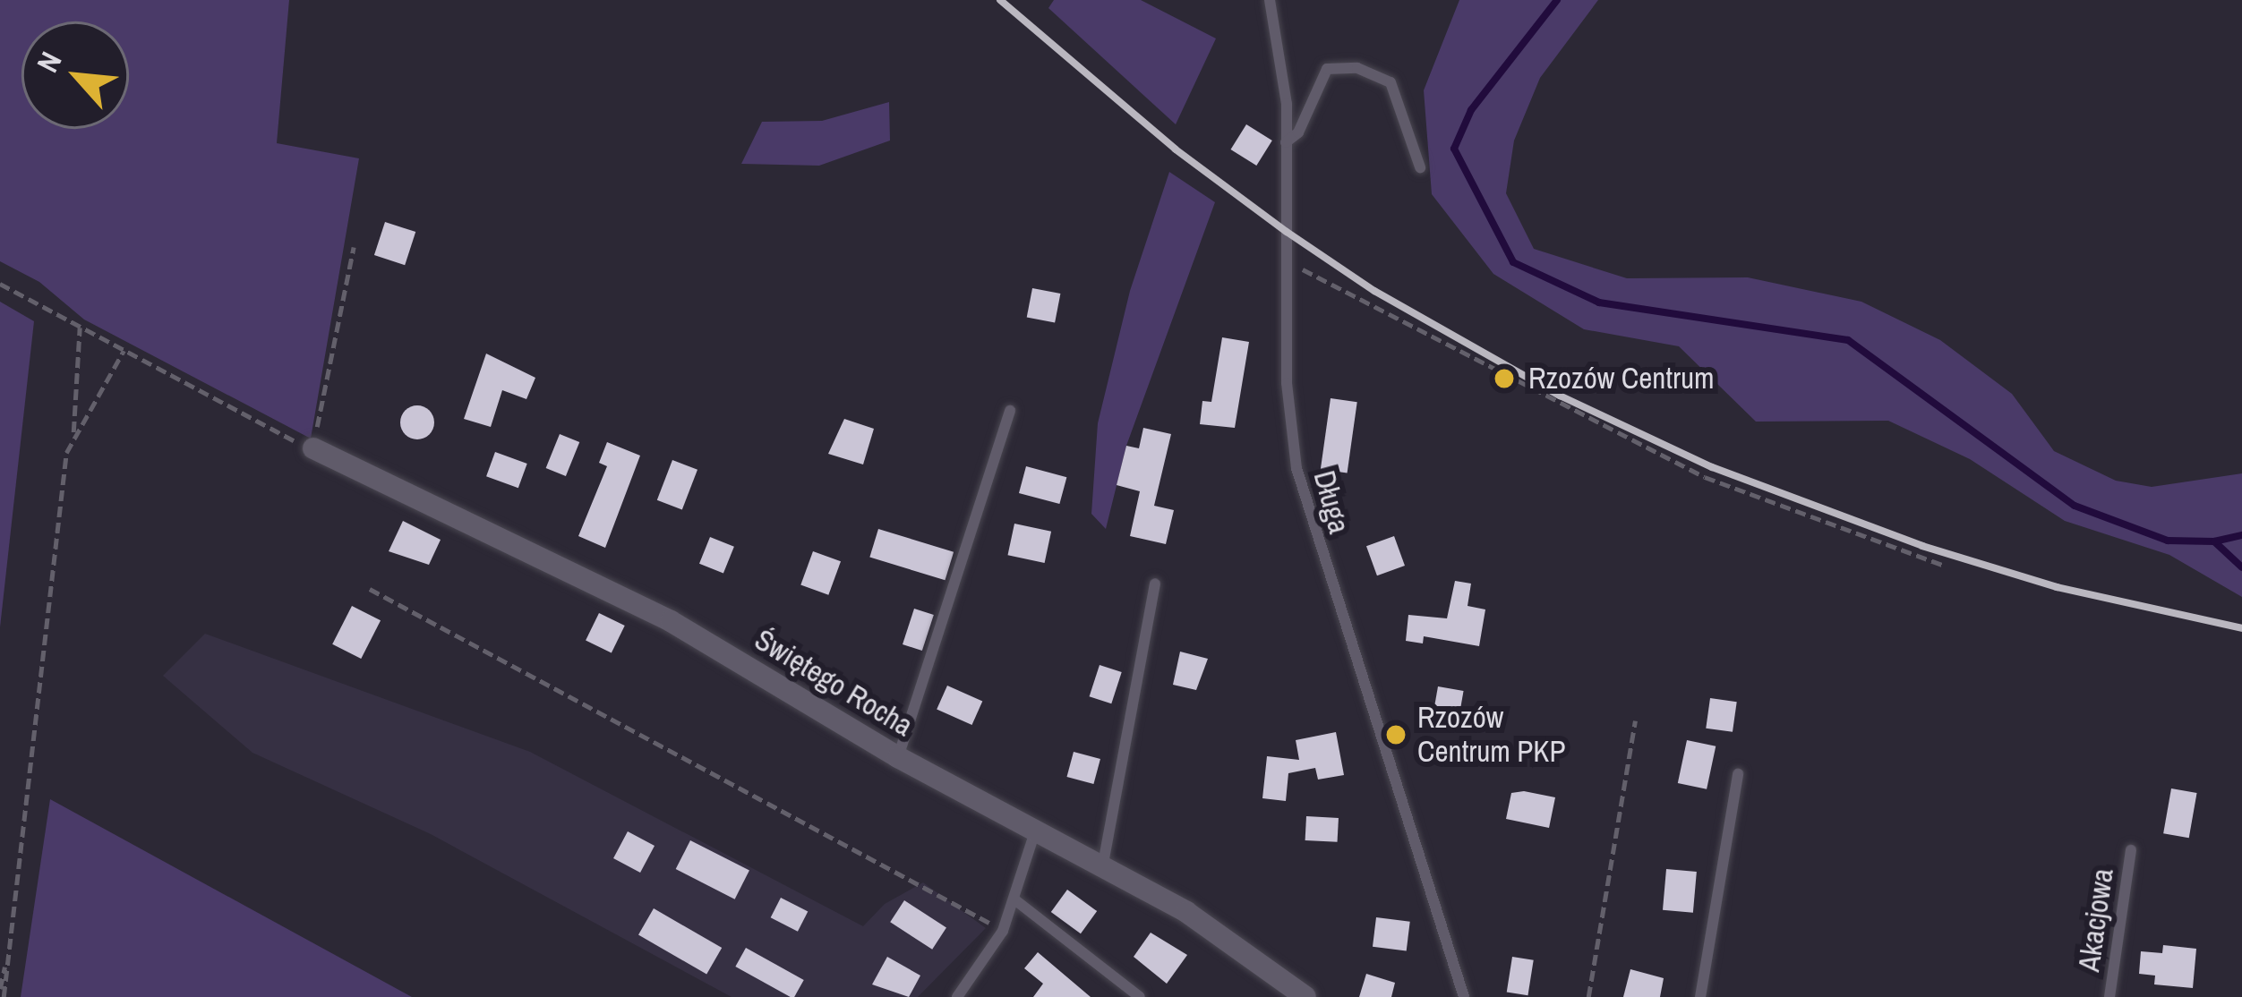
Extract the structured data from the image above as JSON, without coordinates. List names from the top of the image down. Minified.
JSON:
{"streets":{"street":["Świętego Rocha"],"lane":["Długa","Akacjowa"]},"places":["Rzozów Centrum","Rzozów Centrum PKP"],"north":"top left"}
